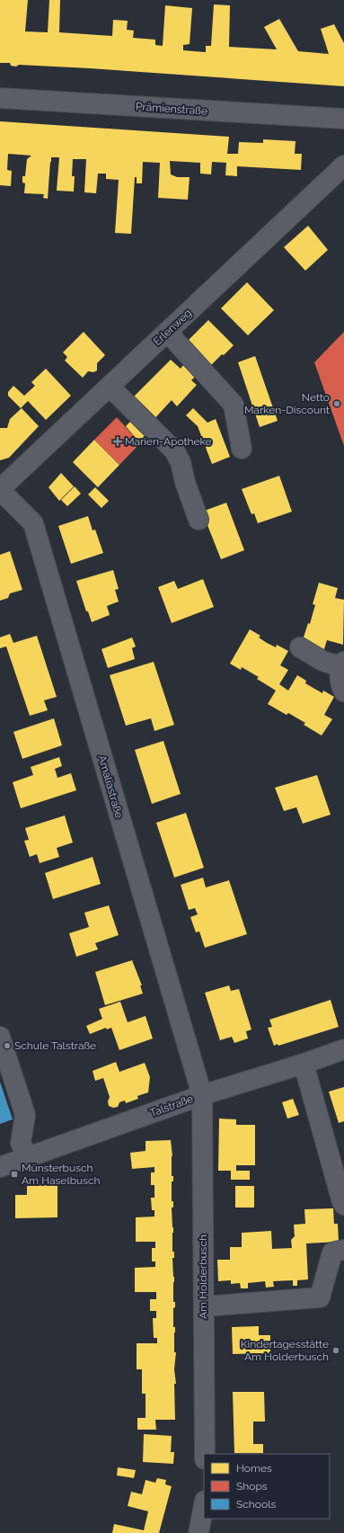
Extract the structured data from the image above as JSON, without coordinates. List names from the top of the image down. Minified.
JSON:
{"streets":{"street":["Prämienstraße","Erlenweg","Amaliastraße","Talstraße","Am Holderbusch"]},"crossings":[["Erlenweg","Amaliastraße"],["Amaliastraße","Talstraße"],["Amaliastraße","Am Holderbusch"],["Talstraße","Am Holderbusch"]],"places":{"other":["Netto Marken-Discount","Schule Talstraße","Kindertagesstätte Am Holderbusch"],"health":["Marien-Apotheke"],"transit":["Münsterbusch Am Haselbusch"]},"legend":["Homes","Shops","Schools"]}
